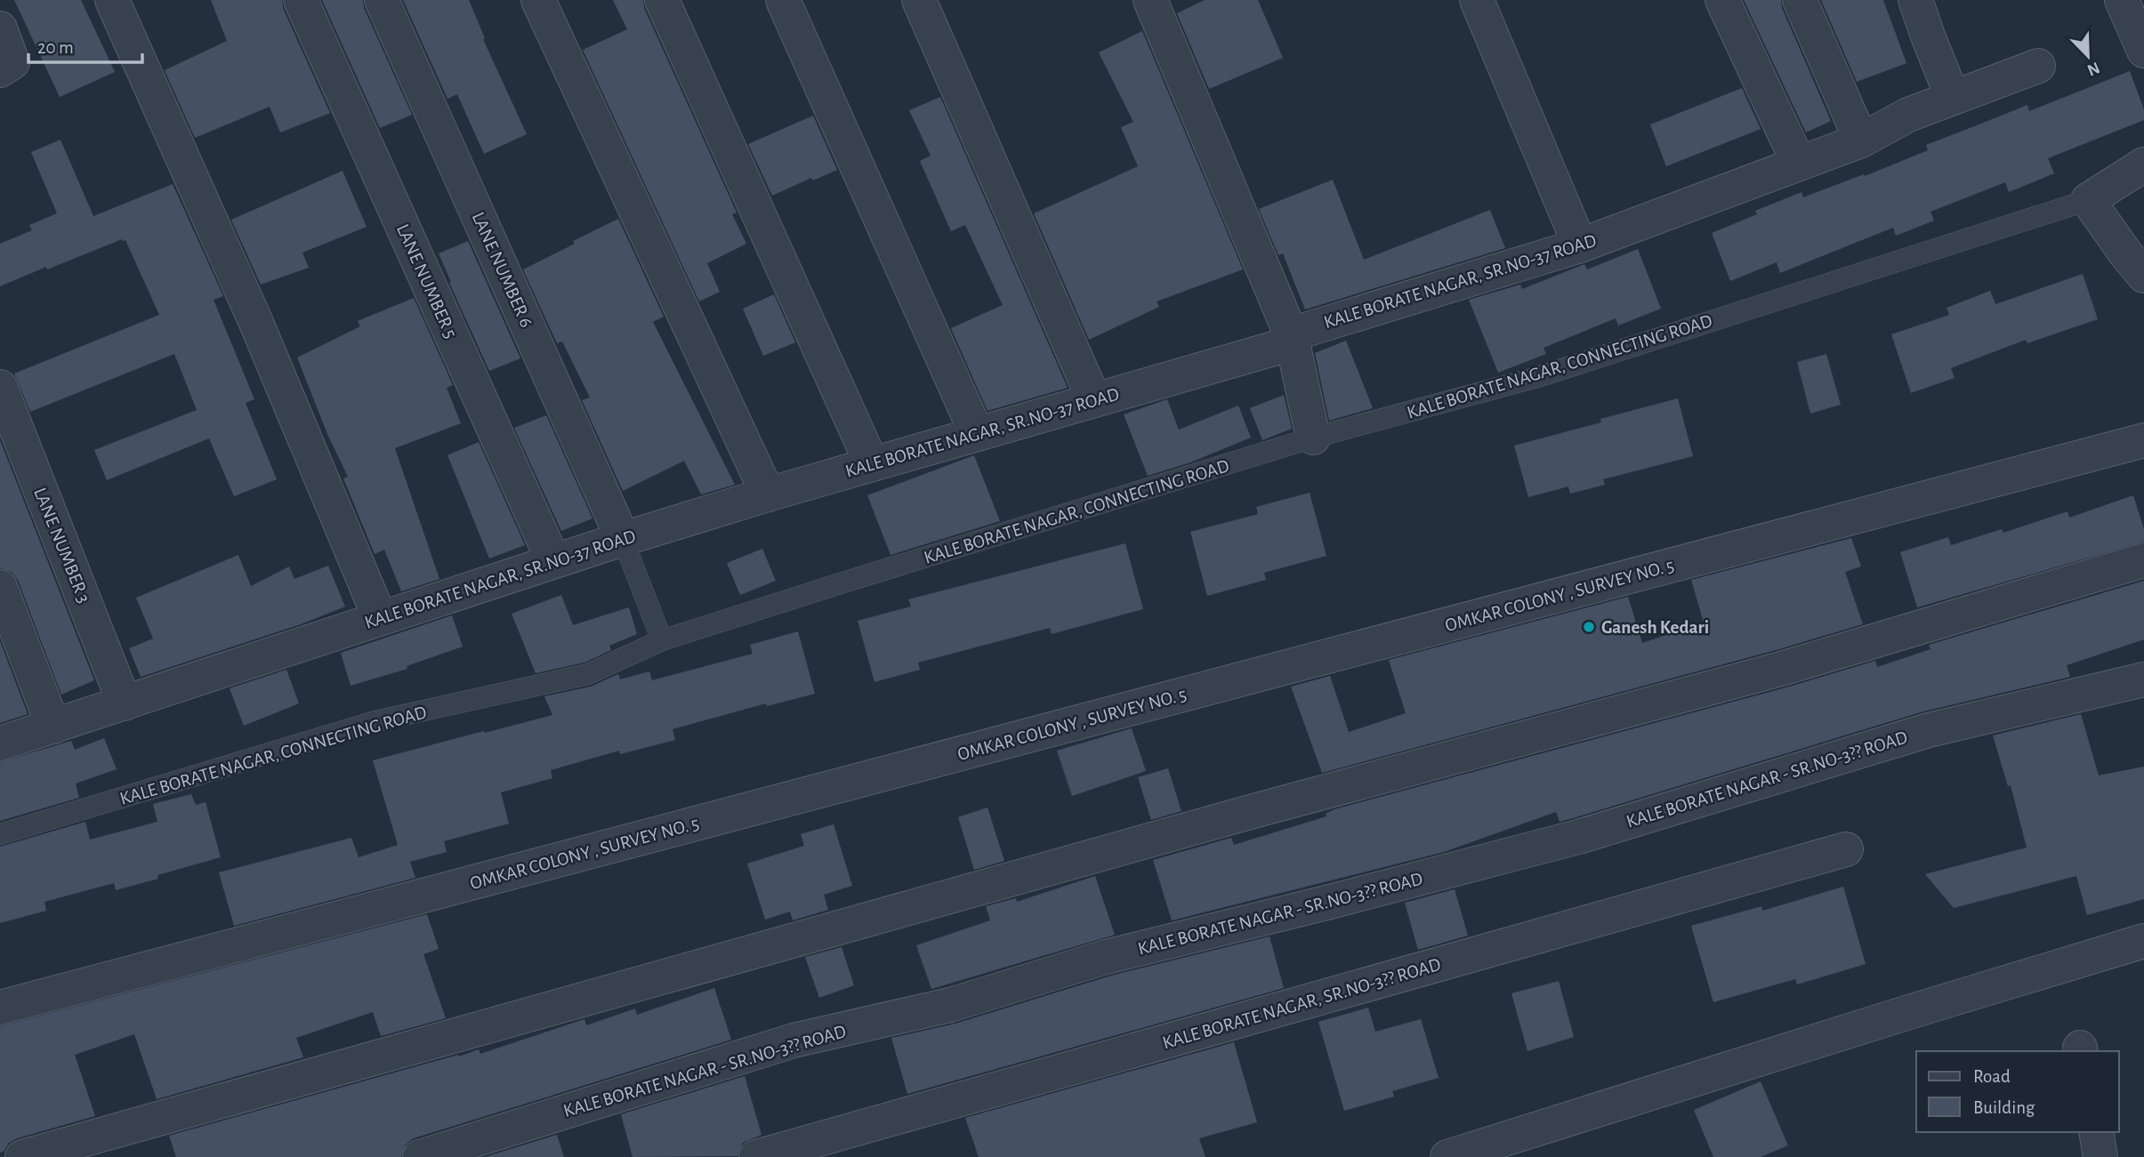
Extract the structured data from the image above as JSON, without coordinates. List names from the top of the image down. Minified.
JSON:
{"streets":{"street":["LANE NUMBER 6","LANE NUMBER 5","KALE BORATE NAGAR, SR.NO-37 ROAD","KALE BORATE NAGAR, CONNECTING ROAD","LANE NUMBER 3","OMKAR COLONY , SURVEY NO. 5","KALE BORATE NAGAR - SR.NO-3?? ROAD","KALE BORATE NAGAR, SR.NO-3?? ROAD"]},"crossings":[["LANE NUMBER 6","KALE BORATE NAGAR, SR.NO-37 ROAD"],["LANE NUMBER 5","KALE BORATE NAGAR, SR.NO-37 ROAD"],["KALE BORATE NAGAR, SR.NO-37 ROAD","LANE NUMBER 3"]],"places":["Ganesh Kedari"],"legend":["Road","Building"],"scale_bar":"20 m","north":"bottom right"}
